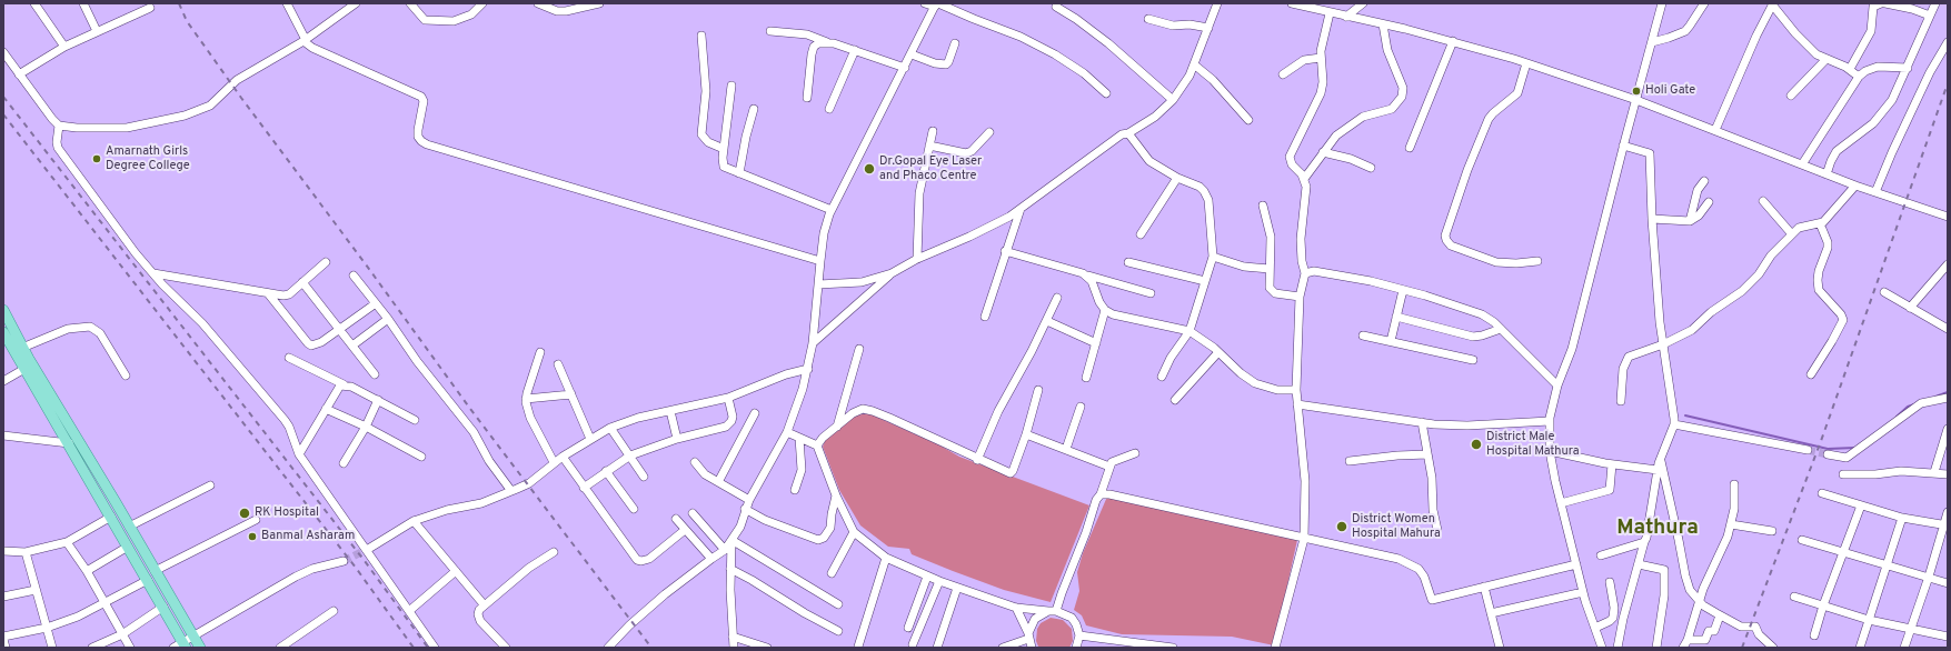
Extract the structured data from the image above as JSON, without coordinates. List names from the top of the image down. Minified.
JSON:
{"districts":["Mathura"],"places":["Holi Gate","Amarnath Girls Degree College","Dr.Gopal Eye Laser and Phaco Centre","District Male Hospital Mathura","RK Hospital","District Women Hospital Mahura","Banmal Asharam"]}
